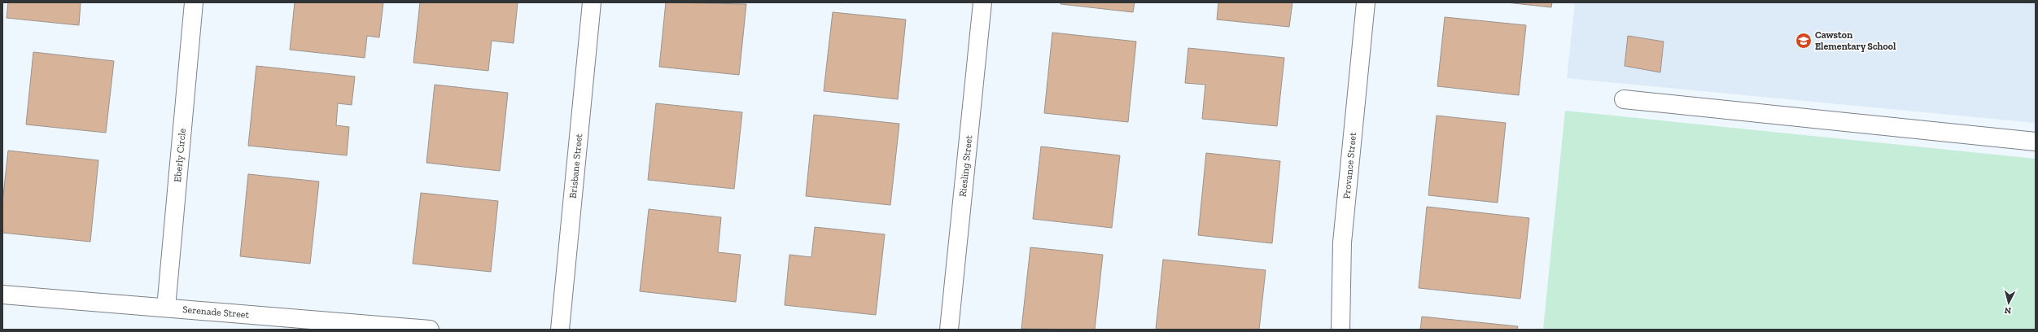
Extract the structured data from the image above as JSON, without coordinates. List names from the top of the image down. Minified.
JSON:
{"streets":{"street":["Eberly Circle","Brisbane Street","Riesling Street","Provance Street","Serenade Street"]},"crossings":[["Eberly Circle","Serenade Street"]],"places":{"school or university":["Cawston Elementary School"]},"north":"bottom"}
